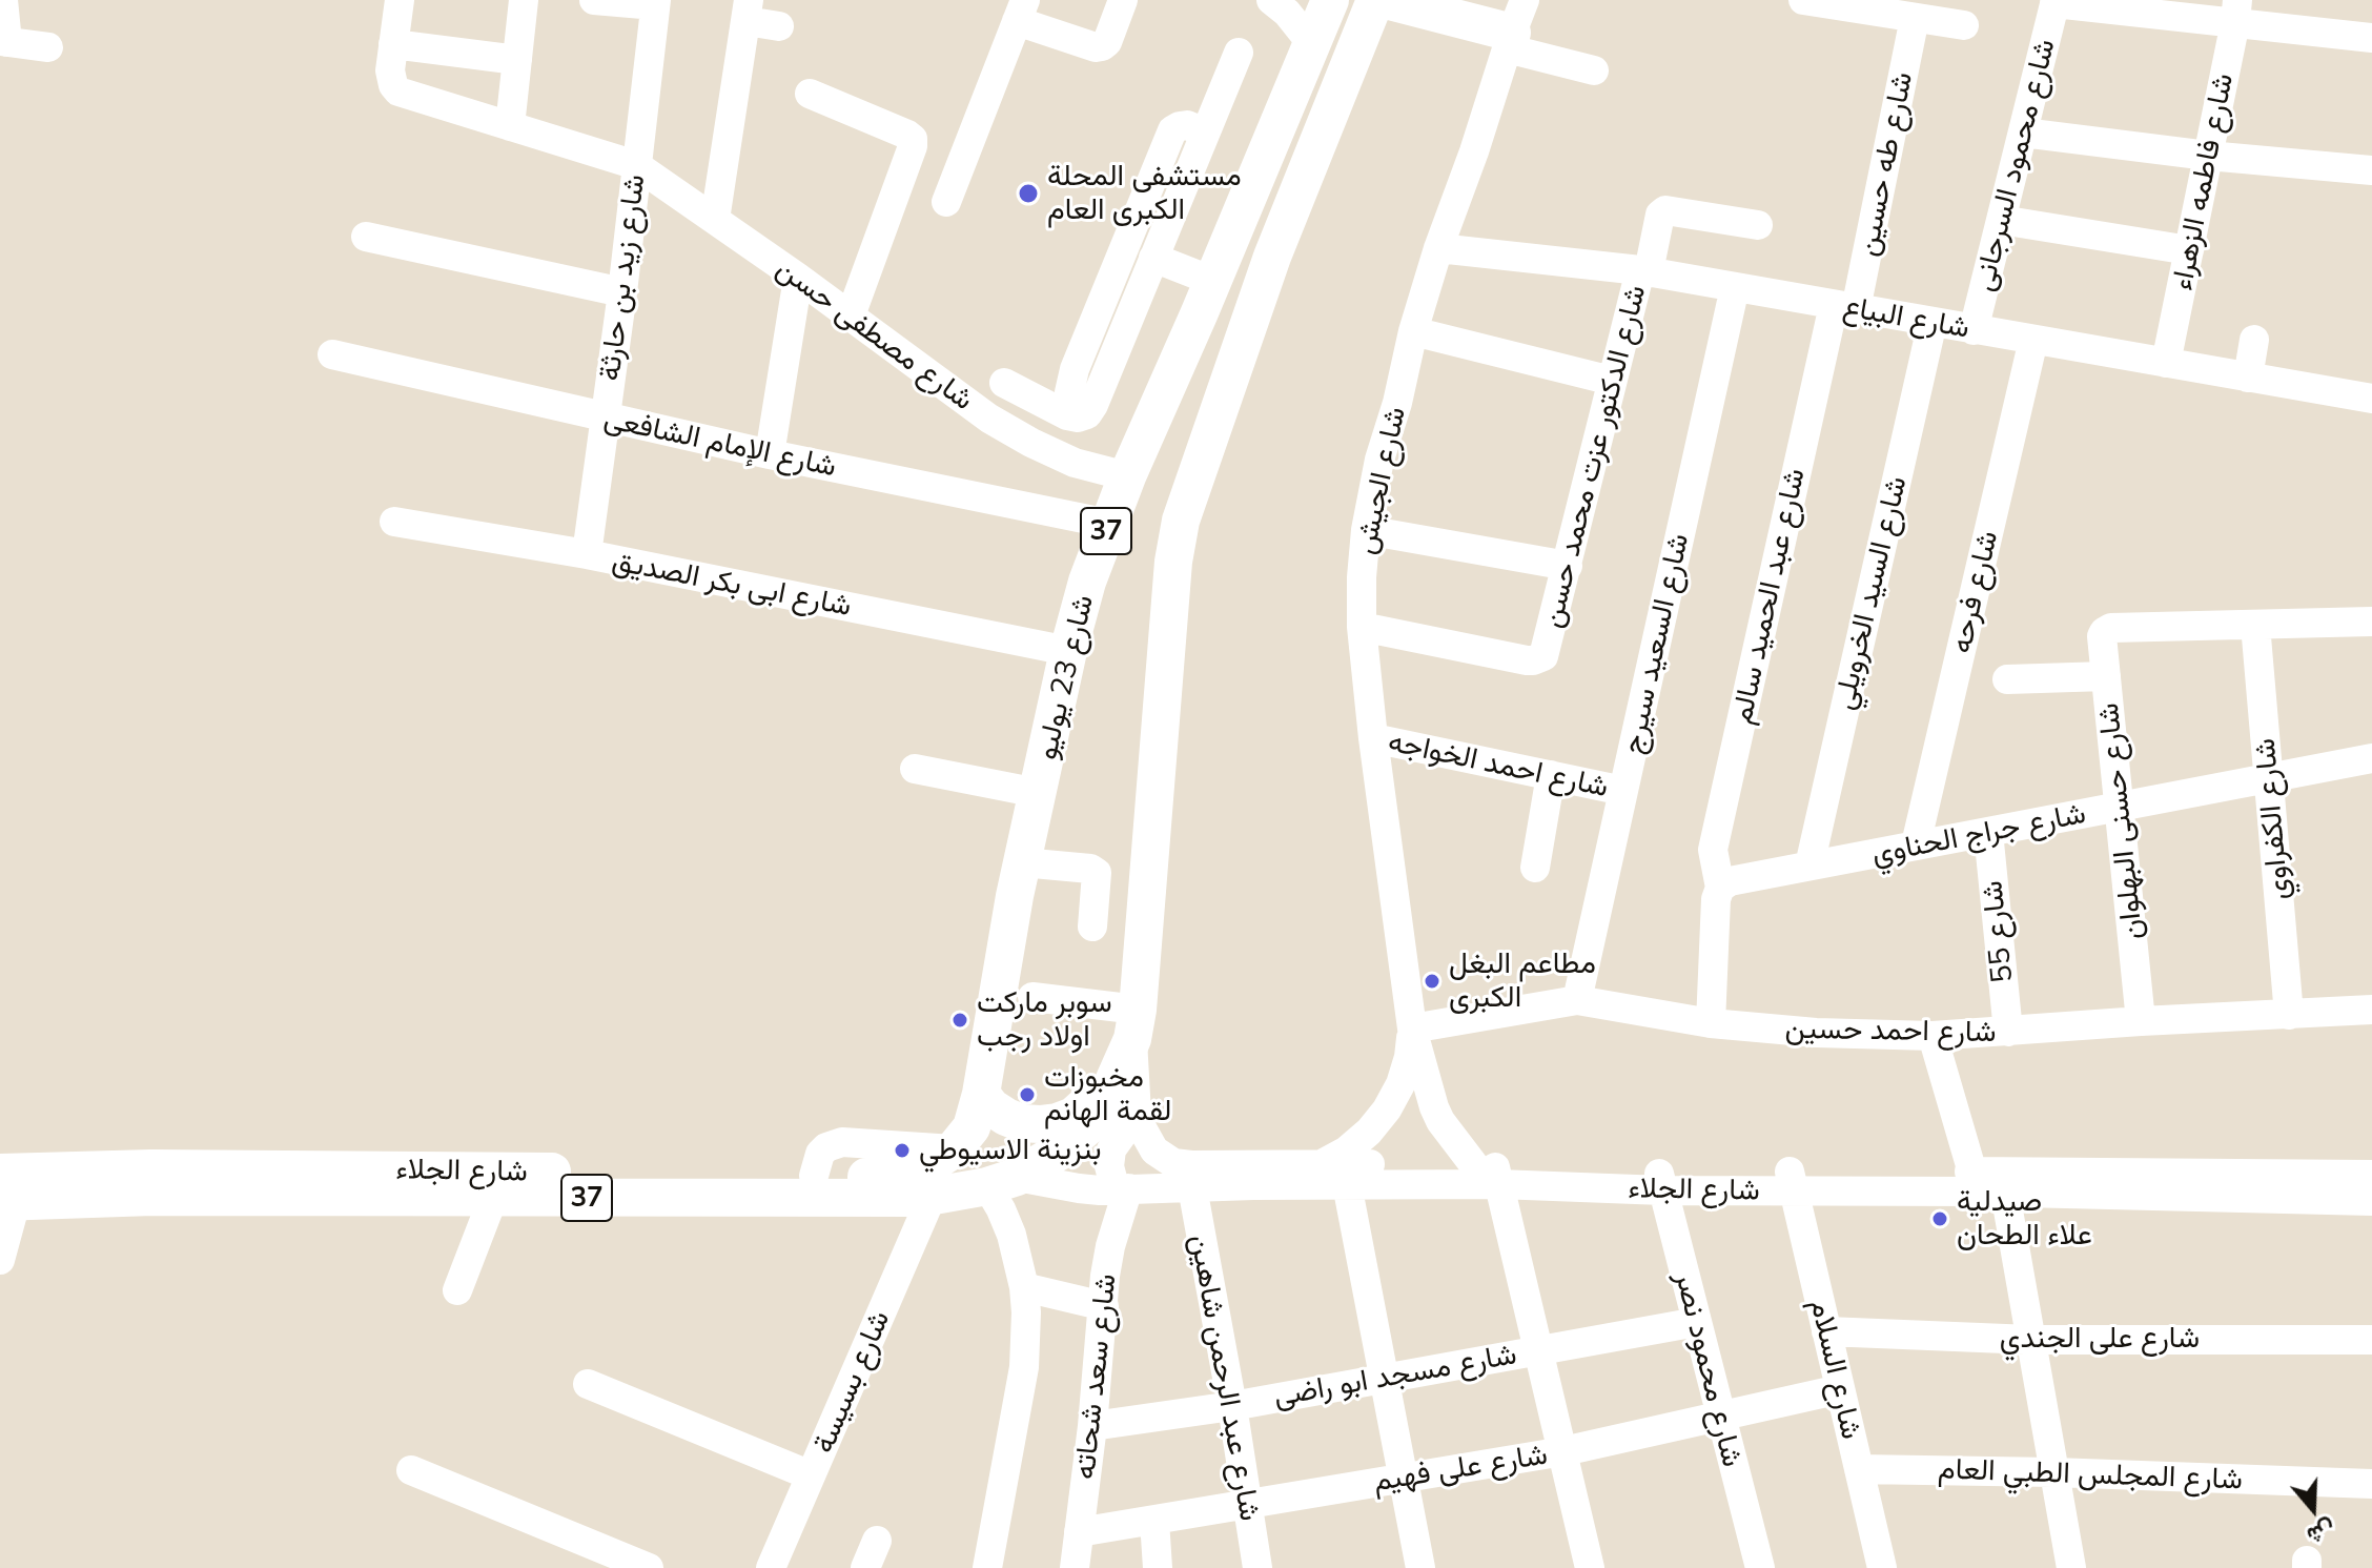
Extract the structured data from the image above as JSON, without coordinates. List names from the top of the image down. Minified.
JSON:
{"streets":{"main road":["37","شارع 23 يوليو","شارع الجلاء"],"street":["شارع طه حسين","شارع محمود السرجانى","شارع فاطمه الزهراء","شارع زيد بن حارثة","شارع البياع","شارع مصطفى حسن","شارع الإمام الشافعى","شارع الدكتور عزت محمد حسن","شارع الجيش","شارع ابى بكر الصديق","شارع فرحه","شارع السيد الخرويلي","شارع عبد الحميد سالم","شارع السعيد سيرج","شارع احمد الخواجه","شارع الكفراوي","شارع حسنى البهلوان","شارع جراج الحناوي","شارع 55","شارع احمد حسين","شارع على الجندي","شارع محمود نصر","شارع السلام","شارع مسجد ابو راضى","شارع سعد شحاته","شارع عبد الرحمن شاهين","شارع بسيسة","شارع على فهيم","شارع المجلس الطبي العام"]},"crossings":[["شارع طه حسين","شارع البياع"],["شارع طه حسين","شارع عبد الحميد سالم"],["شارع محمود السرجانى","شارع البياع"],["شارع فاطمه الزهراء","شارع البياع"],["شارع زيد بن حارثة","شارع مصطفى حسن"],["شارع زيد بن حارثة","شارع الإمام الشافعى"],["شارع زيد بن حارثة","شارع ابى بكر الصديق"],["شارع البياع","شارع الدكتور عزت محمد حسن"],["شارع البياع","شارع الجيش"],["شارع البياع","شارع فرحه"],["شارع البياع","شارع السيد الخرويلي"],["شارع البياع","شارع عبد الحميد سالم"],["شارع البياع","شارع السعيد سيرج"],["شارع مصطفى حسن","شارع 23 يوليو"],["شارع الإمام الشافعى","شارع 23 يوليو"],["شارع الدكتور عزت محمد حسن","شارع الجيش"],["شارع الجيش","شارع احمد الخواجه"],["شارع الجيش","شارع احمد حسين"],["شارع الجيش","شارع الجلاء"],["37","شارع الجلاء"],["شارع ابى بكر الصديق","شارع 23 يوليو"],["شارع فرحه","شارع جراج الحناوي"],["شارع السيد الخرويلي","شارع جراج الحناوي"],["شارع عبد الحميد سالم","شارع جراج الحناوي"],["شارع السعيد سيرج","شارع احمد الخواجه"],["شارع السعيد سيرج","شارع احمد حسين"],["شارع 23 يوليو","شارع الجلاء"],["شارع الكفراوي","شارع حسنى البهلوان"],["شارع الكفراوي","شارع جراج الحناوي"],["شارع الكفراوي","شارع احمد حسين"],["شارع حسنى البهلوان","شارع جراج الحناوي"],["شارع حسنى البهلوان","شارع احمد حسين"],["شارع جراج الحناوي","شارع 55"],["شارع 55","شارع احمد حسين"],["شارع الجلاء","شارع محمود نصر"],["شارع الجلاء","شارع السلام"],["شارع الجلاء","شارع سعد شحاته"],["شارع الجلاء","شارع عبد الرحمن شاهين"],["شارع الجلاء","شارع بسيسة"],["شارع على الجندي","شارع السلام"],["شارع محمود نصر","شارع مسجد ابو راضى"],["شارع محمود نصر","شارع على فهيم"],["شارع السلام","شارع على فهيم"],["شارع السلام","شارع المجلس الطبي العام"],["شارع مسجد ابو راضى","شارع سعد شحاته"],["شارع مسجد ابو راضى","شارع عبد الرحمن شاهين"],["شارع سعد شحاته","شارع على فهيم"],["شارع عبد الرحمن شاهين","شارع على فهيم"]],"places":["مستشفى المحلة الكبرى العام","مطاعم البغل الكبرى","سوبر ماركت اولاد رجب","مخبوزات لقمة الهانم","بنزينة الاسيوطي","صيدلية علاء الطحان"],"north":"bottom"}
